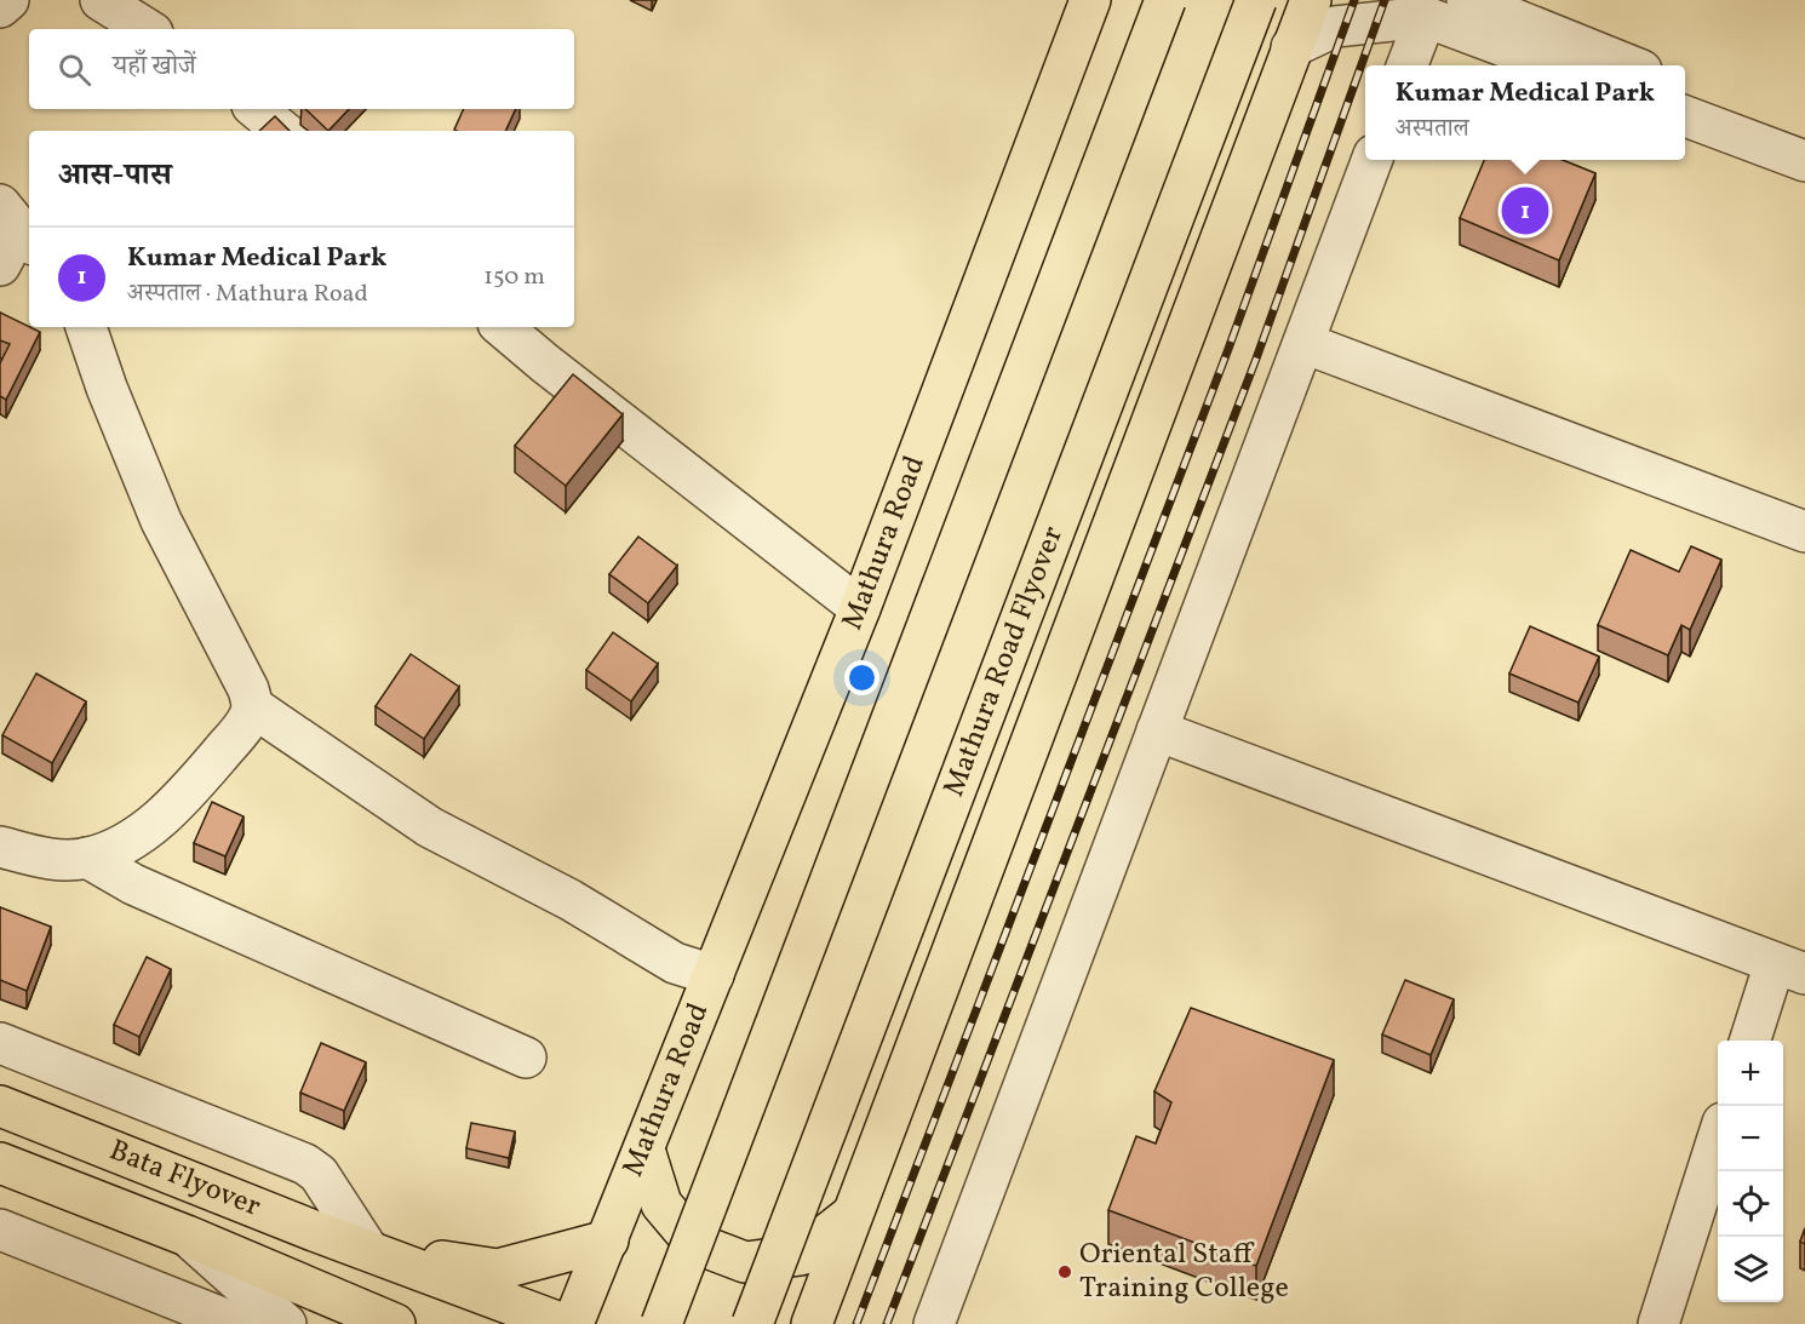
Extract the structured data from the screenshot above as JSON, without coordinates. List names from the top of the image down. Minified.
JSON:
{"streets":{"main road":["Mathura Road","Mathura Road Flyover","Bata Flyover"]},"places":["Oriental Staff Training College"],"page":{"search":"यहाँ खोजें","popup":["Kumar Medical Park","अस्पताल"],"heading":"आस-पास","pins":"1","list":[{"mark":"1","name":"Kumar Medical Park","note":"अस्पताल · Mathura Road","value":"150 m"}],"map_buttons":["+","−"]}}
